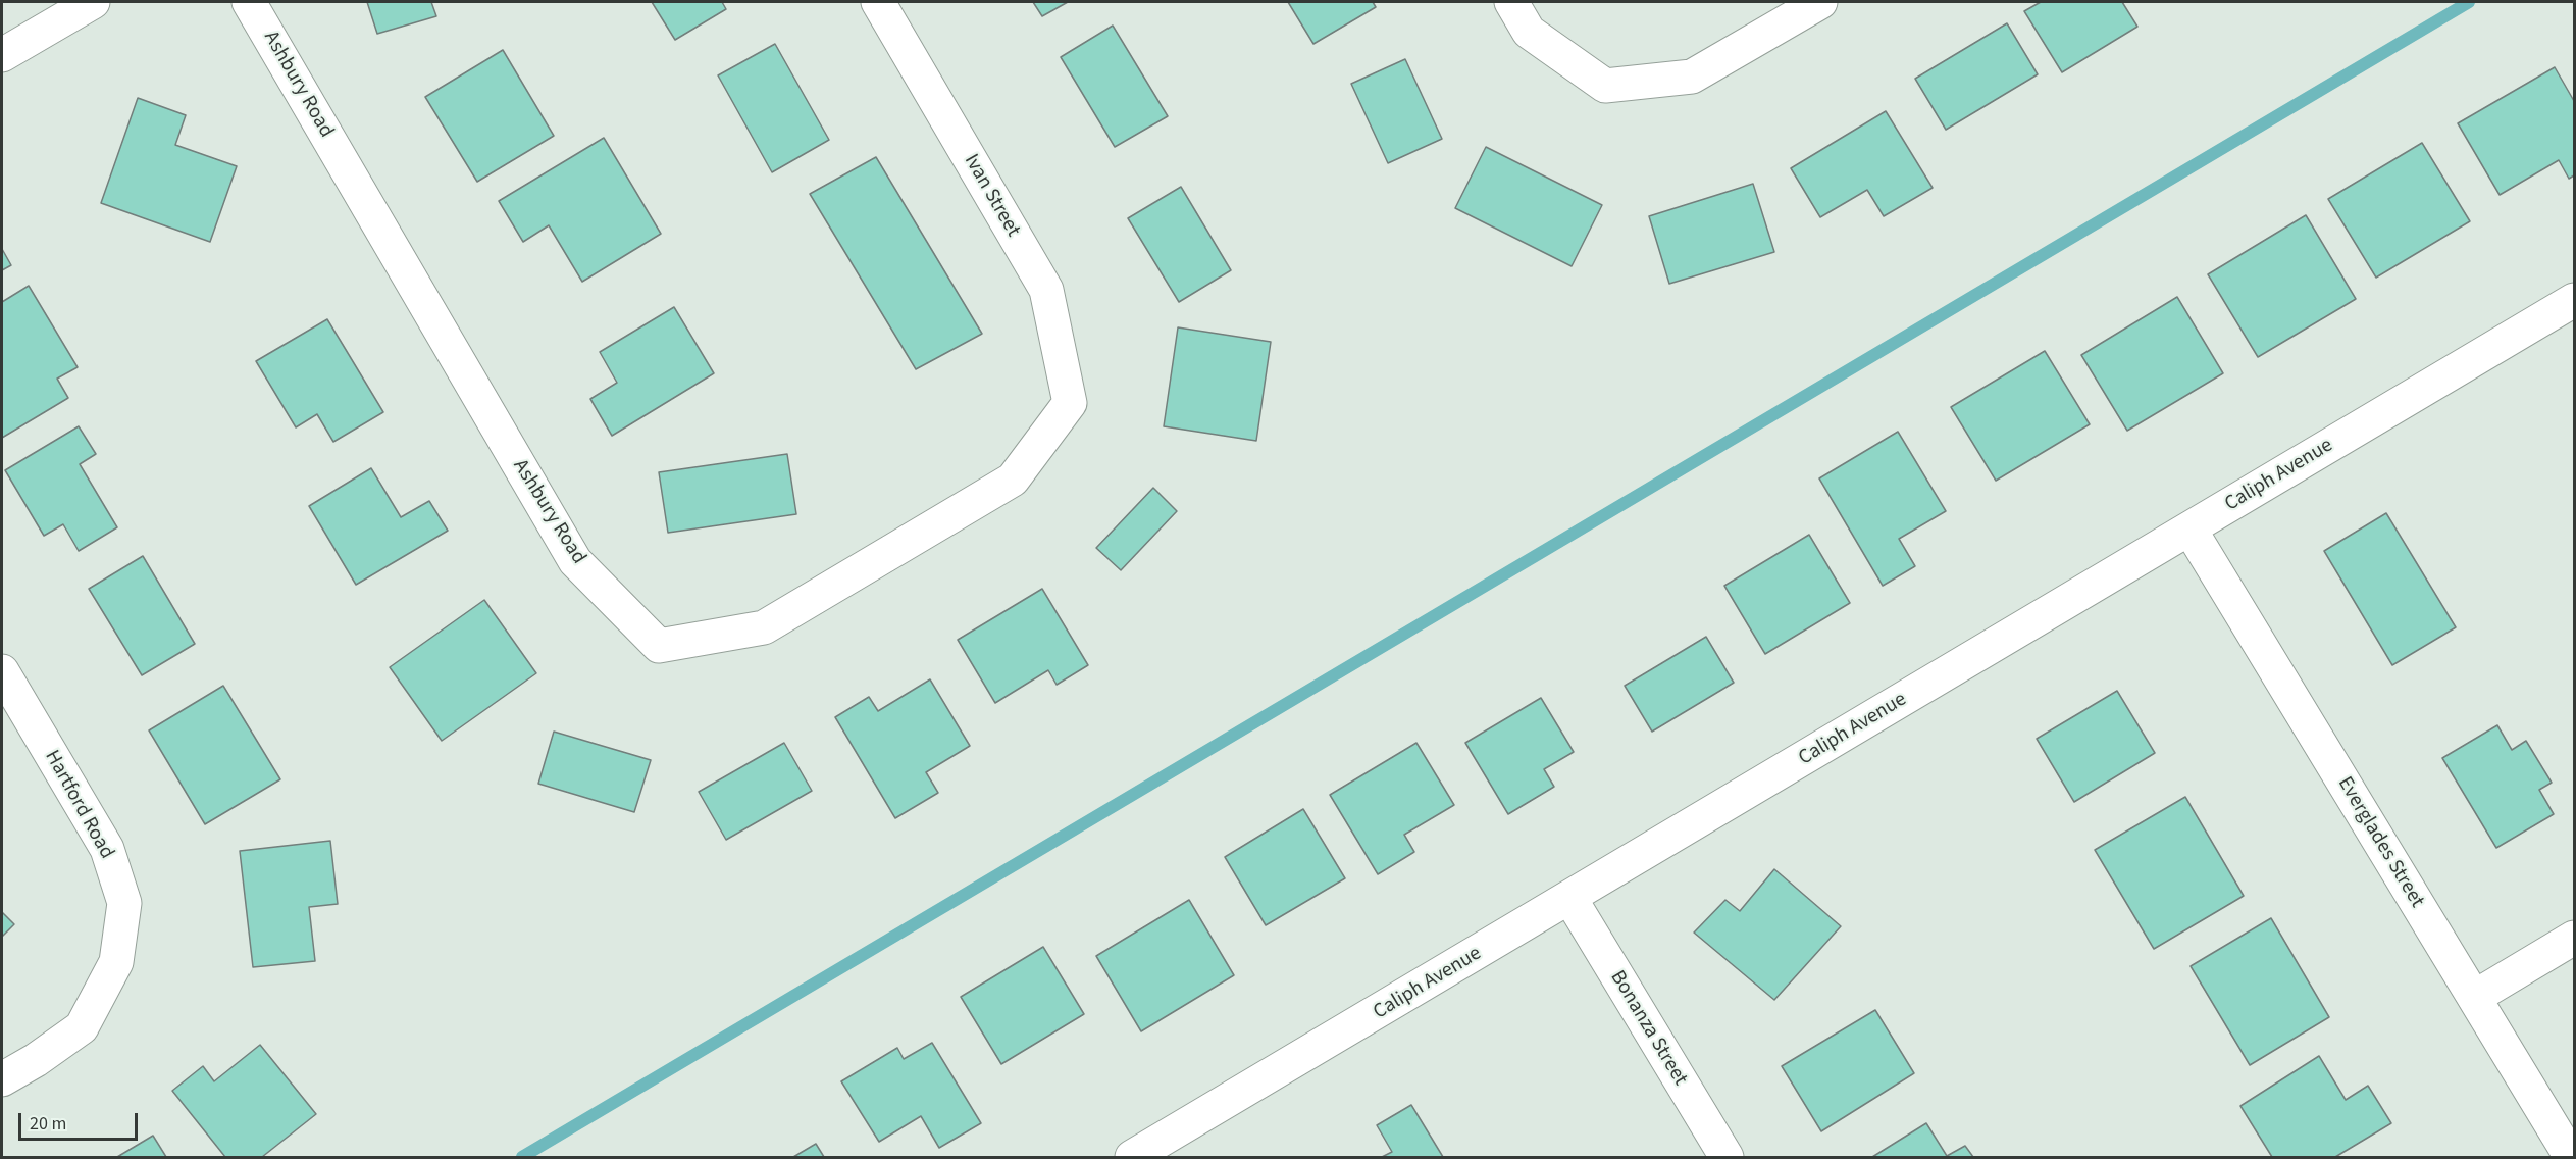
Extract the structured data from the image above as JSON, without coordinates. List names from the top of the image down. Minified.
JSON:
{"streets":{"street":["Ashbury Road","Ivan Street","Caliph Avenue","Hartford Road","Everglades Street","Bonanza Street"]},"crossings":[["Ashbury Road","Ivan Street"],["Caliph Avenue","Everglades Street"],["Caliph Avenue","Bonanza Street"]],"scale_bar":"20 m"}
